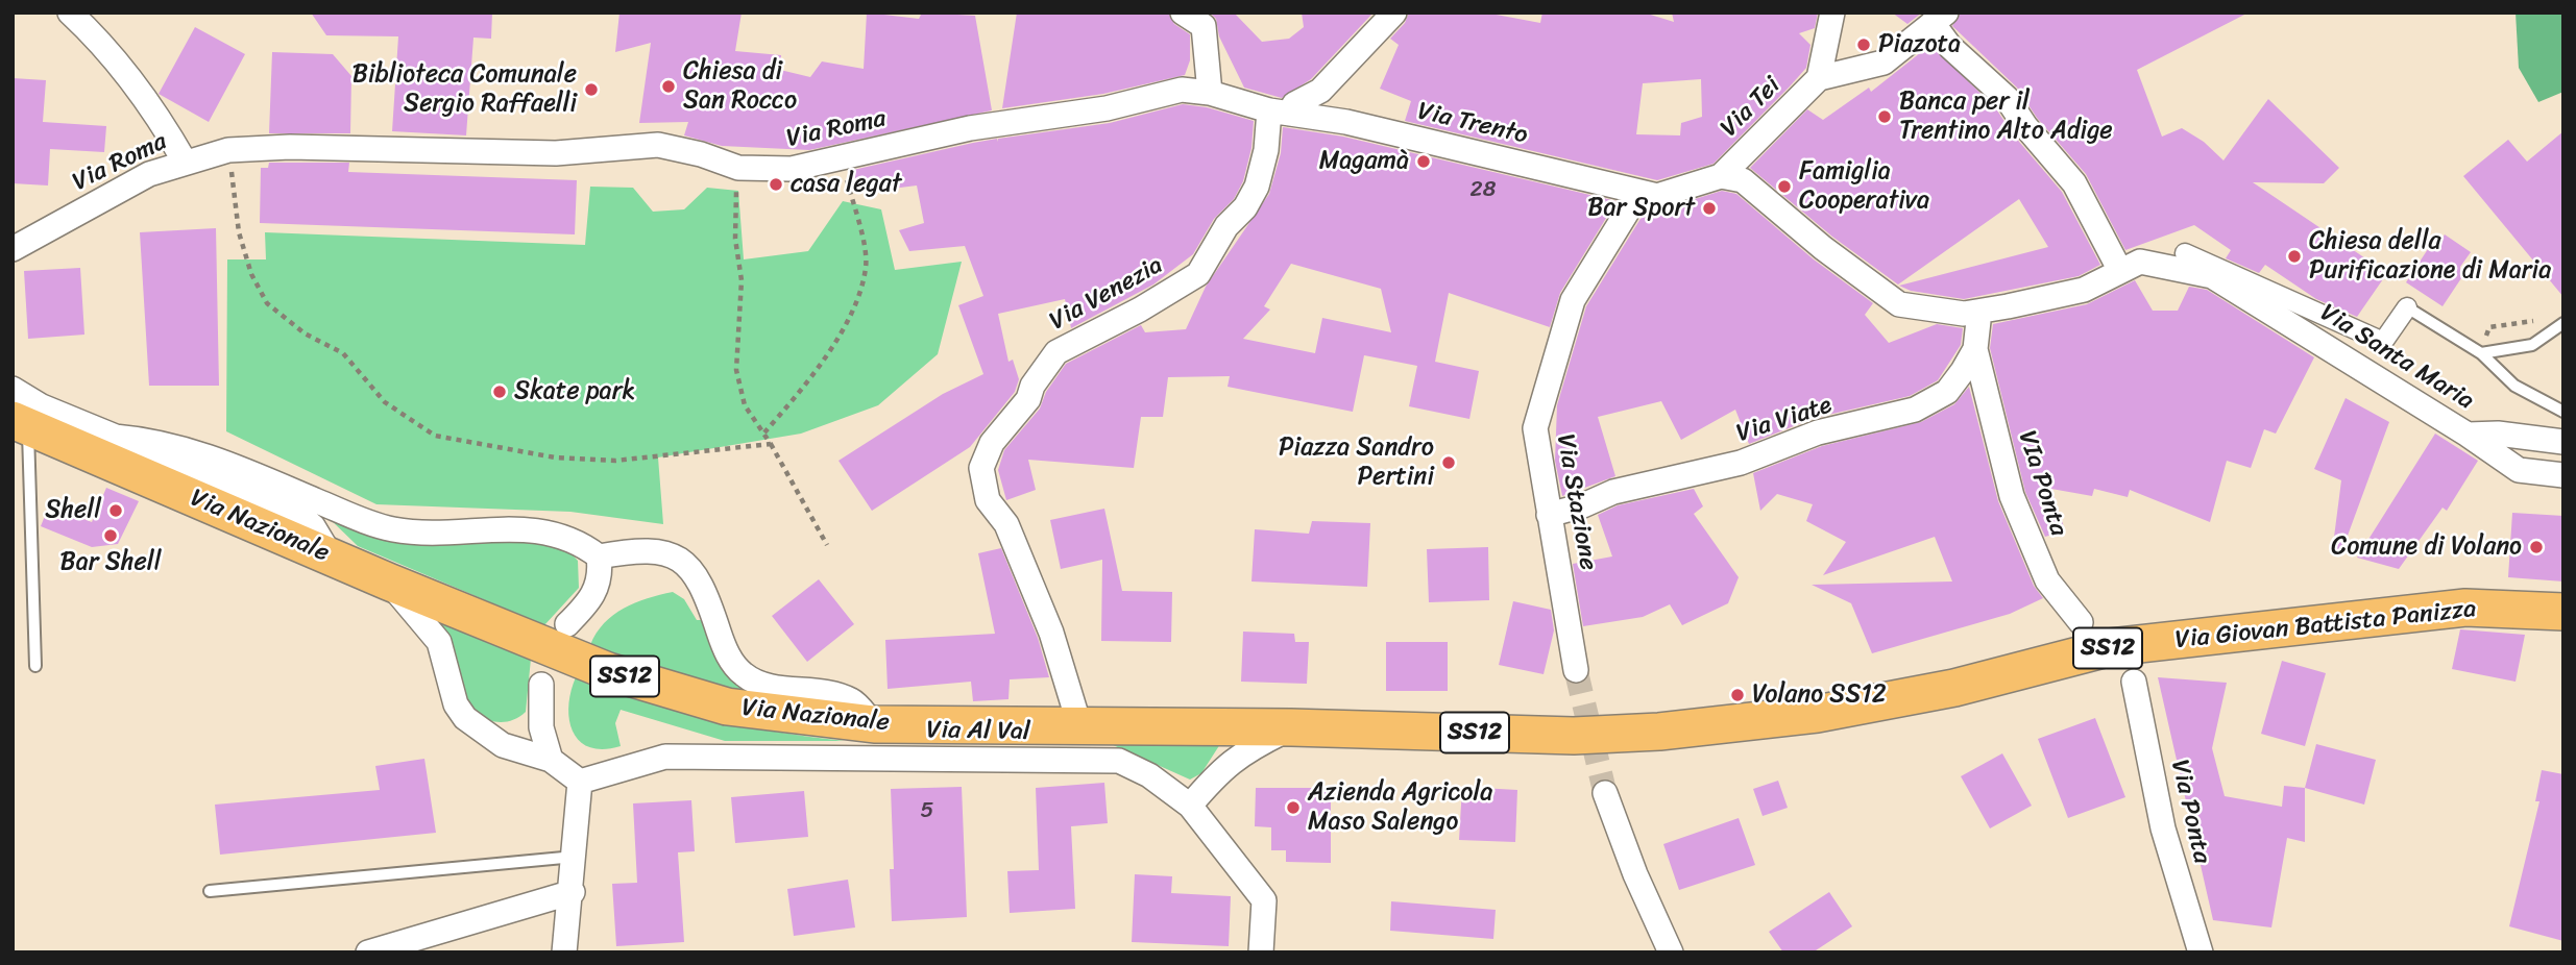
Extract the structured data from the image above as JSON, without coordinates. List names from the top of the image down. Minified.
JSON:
{"streets":{"main road":["Via Nazionale","Via Giovan Battista Panizza","SS12"],"street":["Via Tei","Via Trento","Via Roma","Via Venezia","Via Santa Maria","Via Viate","VIa Ponta","Via Stazione","Via Al Val","Via Ponta"]},"crossings":[["Via Tei","Via Trento"],["Via Tei","Via Santa Maria"],["Via Trento","Via Roma"],["Via Trento","Via Venezia"],["Via Trento","Via Santa Maria"],["Via Trento","Via Stazione"],["Via Venezia","Via Nazionale"],["Via Santa Maria","Via Viate"],["Via Viate","VIa Ponta"],["Via Viate","Via Stazione"],["Via Nazionale","Via Giovan Battista Panizza"]],"places":["Piazota","Chiesa di San Rocco","Biblioteca Comunale Sergio Raffaelli","Banca per il Trentino Alto Adige","Magamà","casa legat","Famiglia Cooperativa","Bar Sport","Chiesa della Purificazione di Maria","Skate park","Piazza Sandro Pertini","Shell","Bar Shell","Comune di Volano","Volano SS12","Azienda Agricola Maso Salengo"],"house_numbers":["28","5"]}
